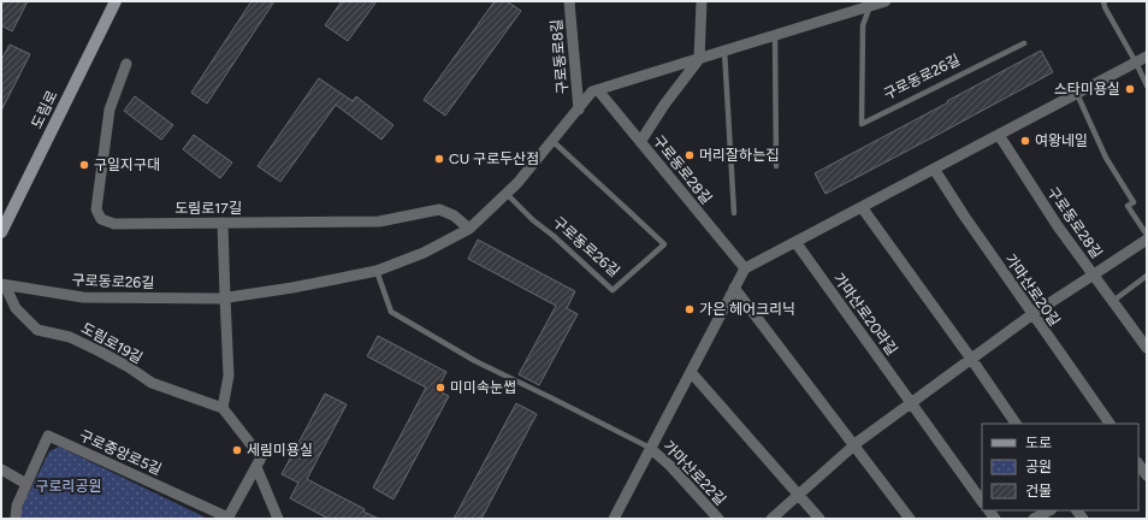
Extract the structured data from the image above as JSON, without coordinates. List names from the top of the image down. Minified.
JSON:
{"streets":{"street":["구로동로8길","구로동로26길","도림로","구로동로28길","도림로17길","가마산로20길","가마산로20라길","도림로19길","구로중앙로5길","가마산로22길"]},"crossings":[["구로동로8길","구로동로26길"],["구로동로26길","구로동로28길"],["구로동로26길","도림로17길"],["구로동로26길","도림로19길"]],"parks":["구로리공원"],"places":["스타미용실","여왕네일","머리잘하는집","CU 구로두산점","구일지구대","가은 헤어크리닉","미미속눈썹","세림미용실"],"legend":["도로","공원","건물"]}
